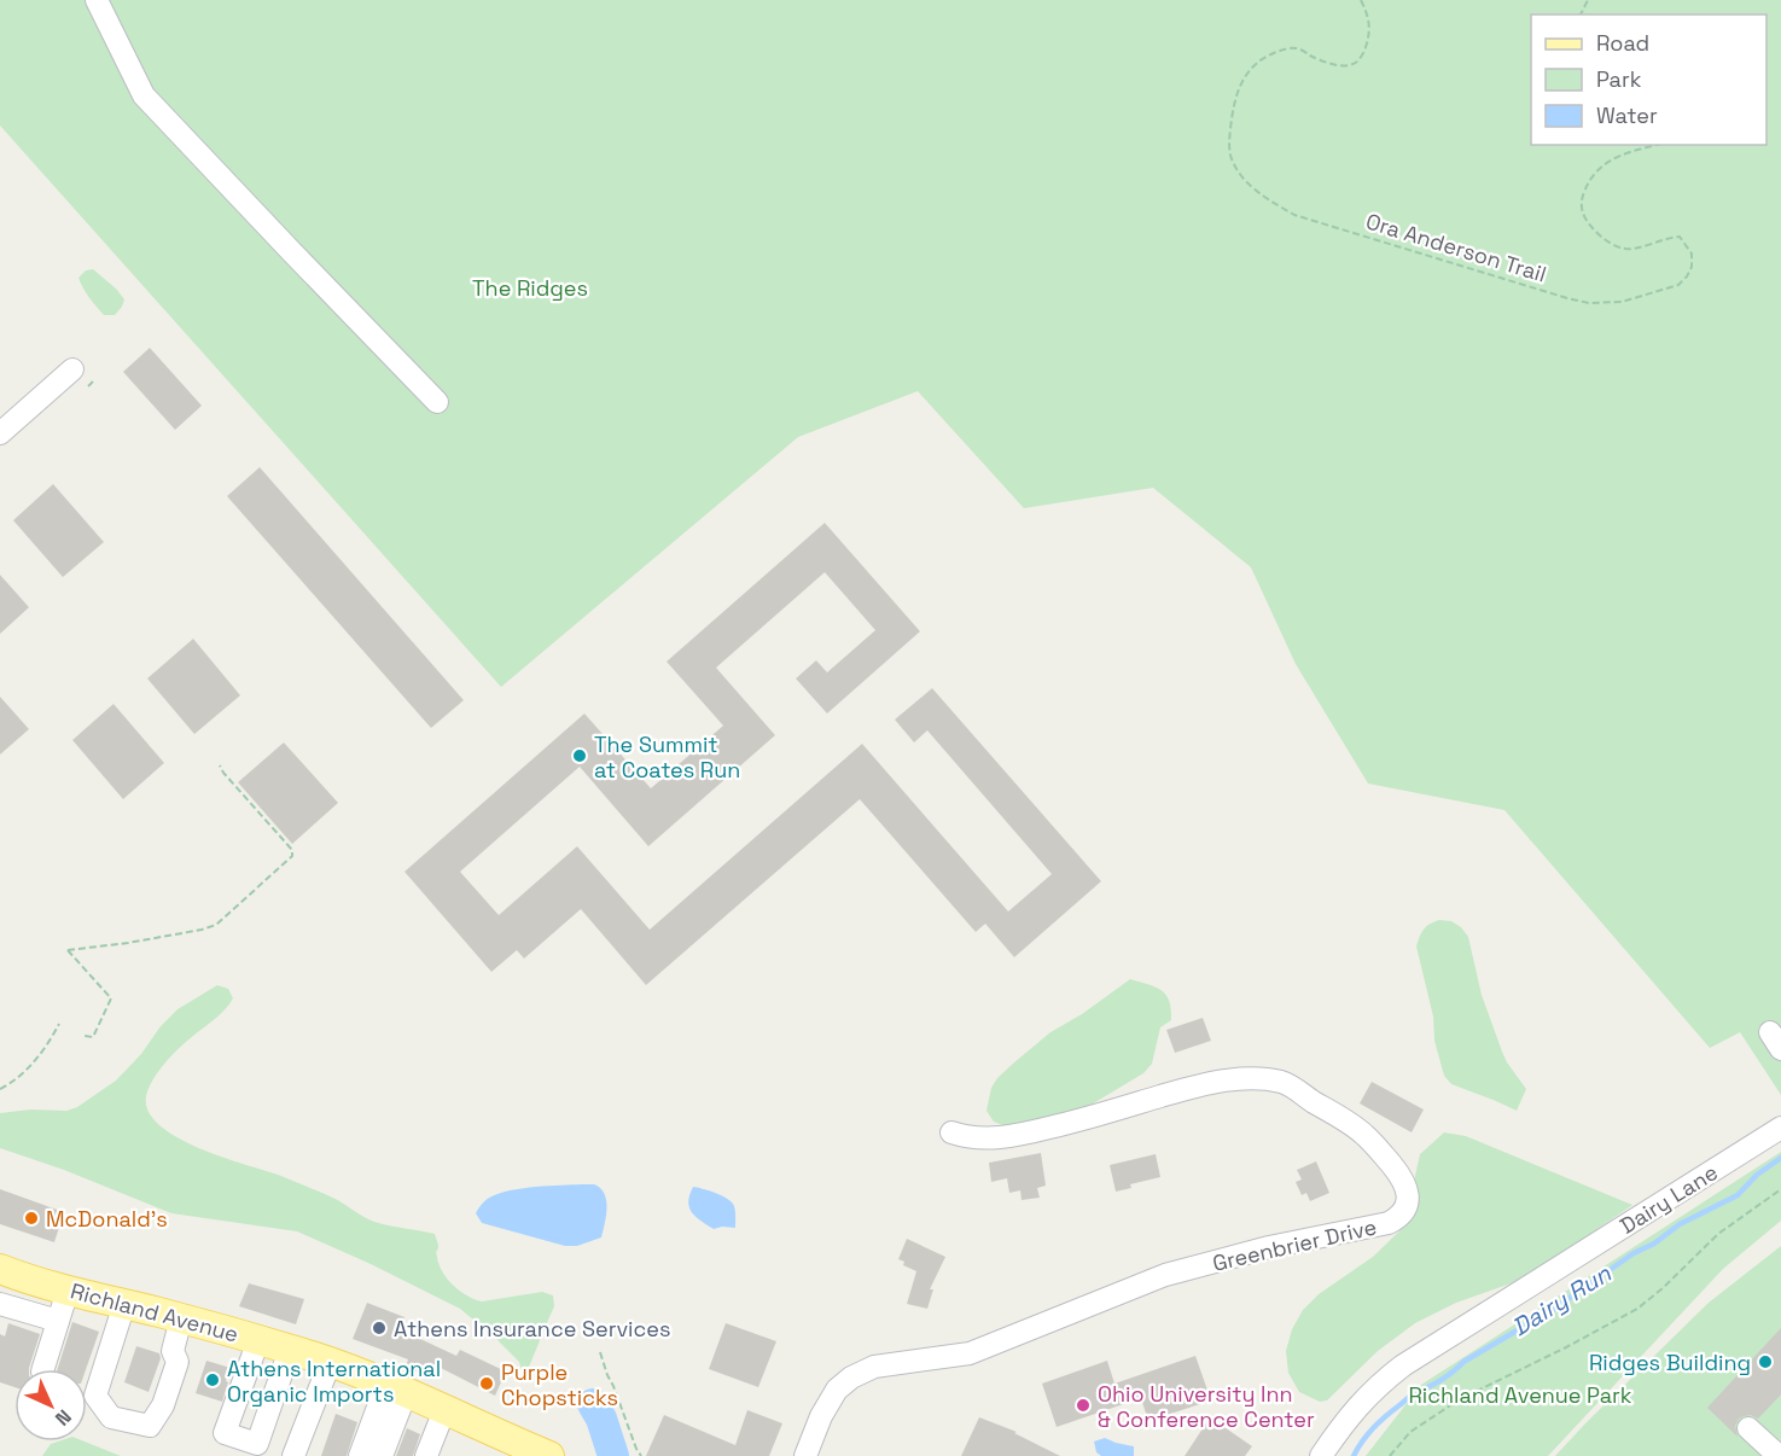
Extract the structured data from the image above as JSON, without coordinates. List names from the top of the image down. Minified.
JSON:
{"streets":{"main road":["Richland Avenue"],"street":["Dairy Lane","Greenbrier Drive"],"path":["Ora Anderson Trail"]},"water":["Dairy Run"],"parks":["The Ridges","Richland Avenue Park"],"places":["The Summit at Coates Run","McDonald's","Athens Insurance Services","Ridges Building","Athens International Organic Imports","Purple Chopsticks","Ohio University Inn & Conference Center"],"legend":["Road","Park","Water"],"north":"bottom right"}
